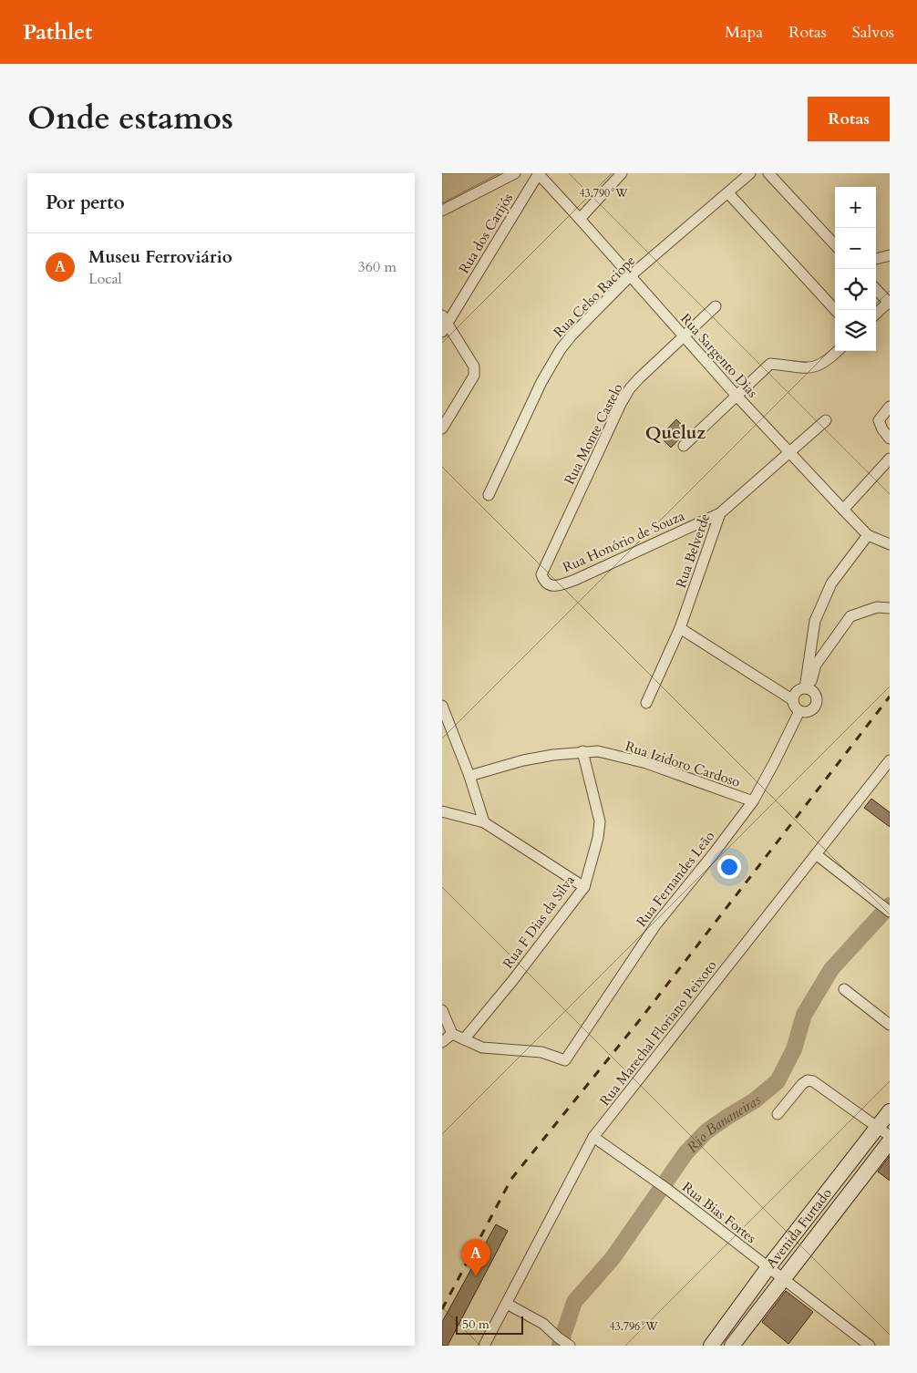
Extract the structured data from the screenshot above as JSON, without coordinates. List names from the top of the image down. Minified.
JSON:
{"streets":{"street":["Rua dos Carijós","Rua Celso Raciope","Rua Sargento Dias","Rua Monte Castelo","Rua Honório de Souza","Rua Belverde","Rua Izidoro Cardoso","Rua Fernandes Leão","Rua F Dias da Silva","Rua Marechal Floriano Peixoto","Rua Bias Fortes","Avenida Furtado"]},"crossings":[["Rua dos Carijós","Rua Sargento Dias"],["Rua Celso Raciope","Rua Sargento Dias"],["Rua Sargento Dias","Rua Monte Castelo"],["Rua Sargento Dias","Rua Belverde"],["Rua Monte Castelo","Rua Honório de Souza"],["Rua Honório de Souza","Rua Belverde"],["Rua Izidoro Cardoso","Rua Fernandes Leão"],["Rua Izidoro Cardoso","Rua F Dias da Silva"],["Rua Fernandes Leão","Rua F Dias da Silva"],["Rua Marechal Floriano Peixoto","Rua Bias Fortes"],["Rua Bias Fortes","Avenida Furtado"]],"districts":["Queluz"],"water":["Rio Bananeiras"],"scale_bar":"50 m","page":{"header":"Pathlet","nav":["Mapa","Rotas","Salvos"],"title":"Onde estamos","buttons":"Rotas","heading":"Por perto","map_buttons":["+","−"],"list":[{"mark":"A","name":"Museu Ferroviário","note":"Local","value":"360 m"}],"pins":"A","scale":"50 m"},"coordinates":["43.790°W","43.796°W"]}
